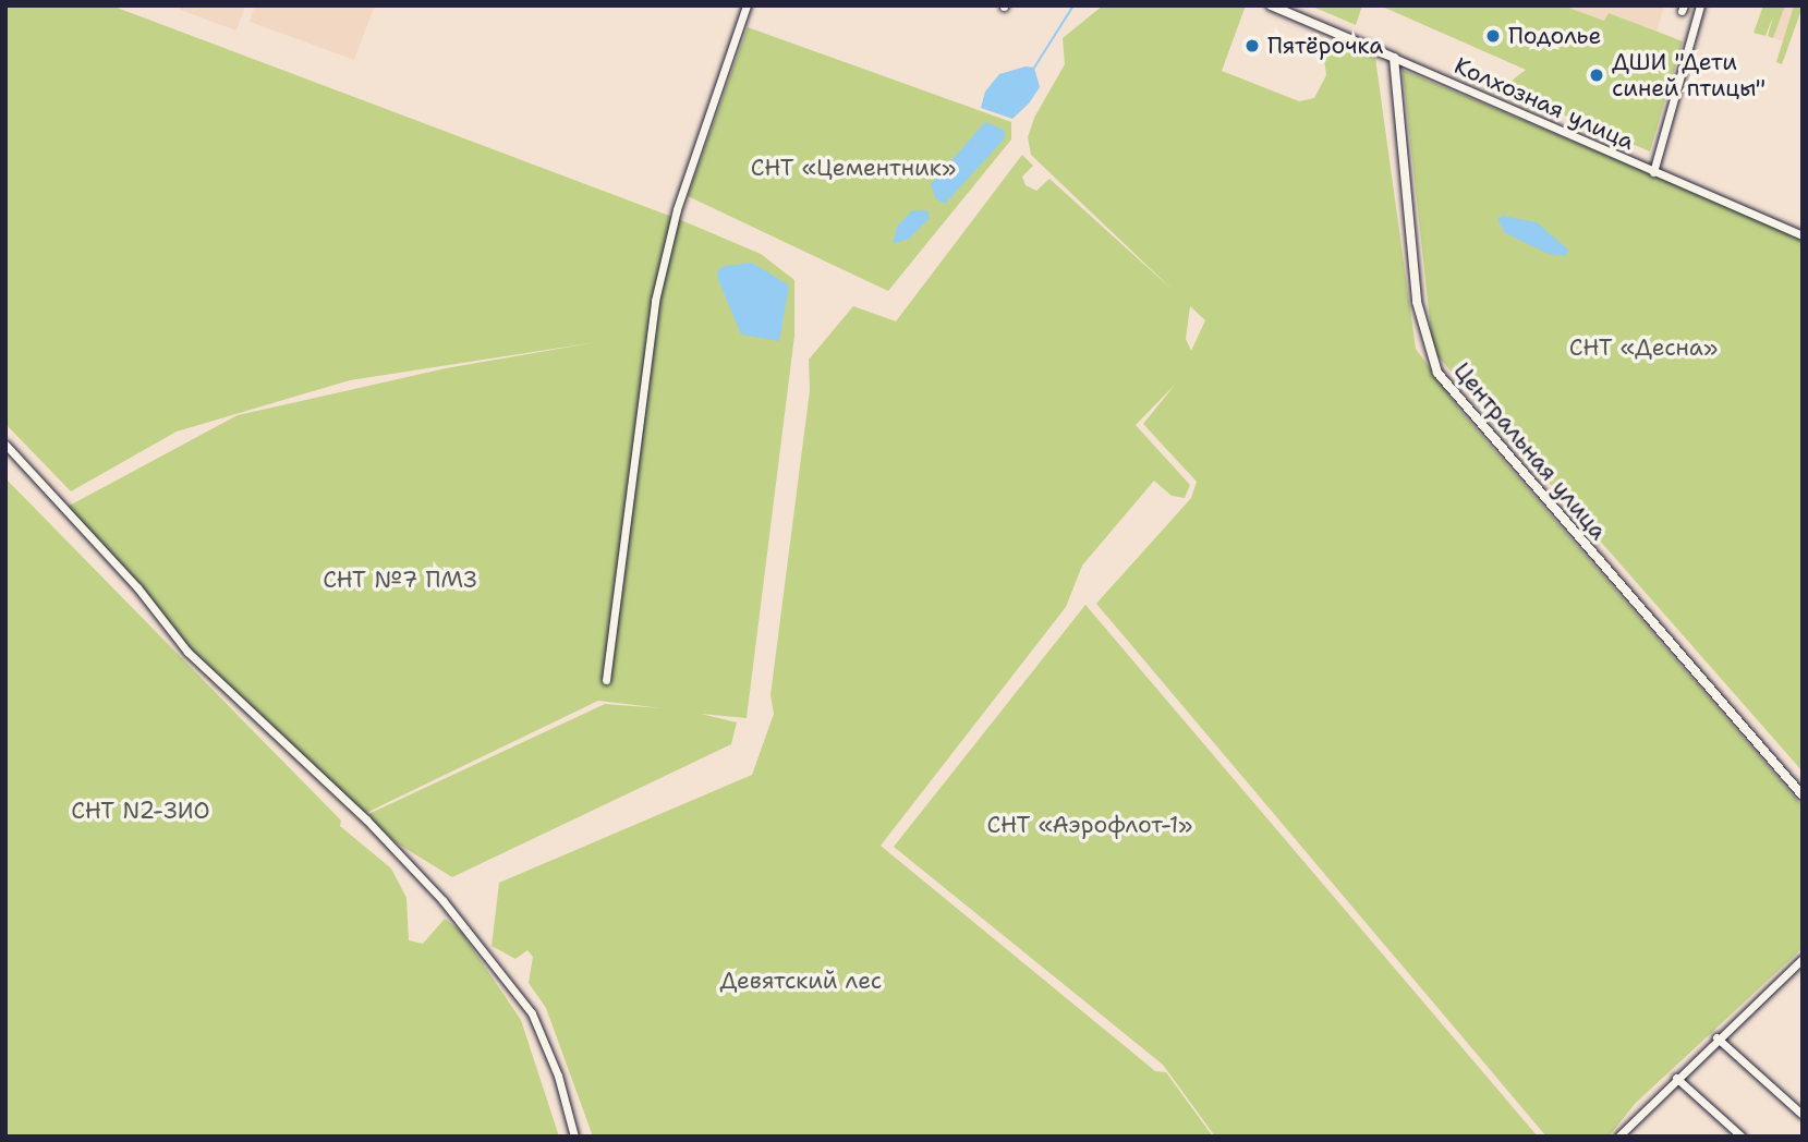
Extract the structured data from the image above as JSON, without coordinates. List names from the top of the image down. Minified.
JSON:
{"streets":{"street":["Колхозная улица","Центральная улица"]},"crossings":[["Колхозная улица","Центральная улица"]],"parks":["СНТ «Цементник»","СНТ «Десна»","СНТ №7 ПМЗ","СНТ N2-ЗИО","СНТ «Аэрофлот-1»","Девятский лес"],"places":["Подолье","Пятёрочка","ДШИ \"Дети синей птицы\""]}
